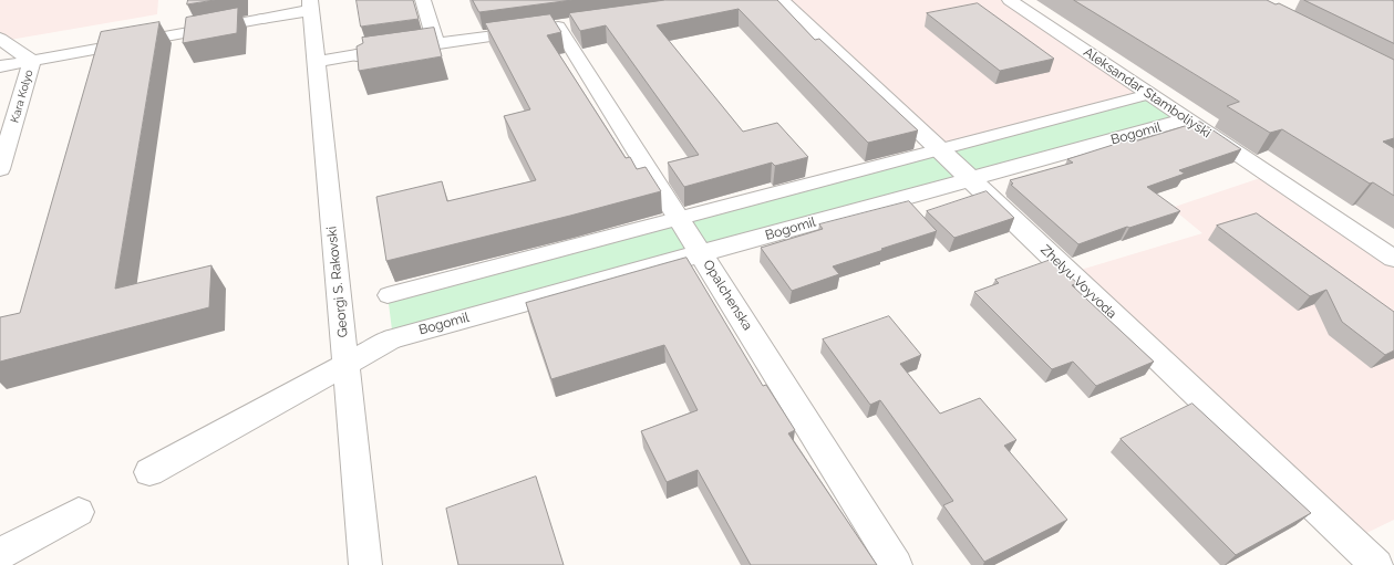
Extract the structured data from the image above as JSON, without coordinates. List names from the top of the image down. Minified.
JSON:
{"streets":{"street":["Aleksandar Stamboliyski","Kara Kolyo","Bogomil","Georgi S. Rakovski","Zhelyu Voyvoda","Opalchenska"]},"crossings":[["Aleksandar Stamboliyski","Bogomil"],["Bogomil","Georgi S. Rakovski"],["Bogomil","Zhelyu Voyvoda"],["Bogomil","Opalchenska"]]}
